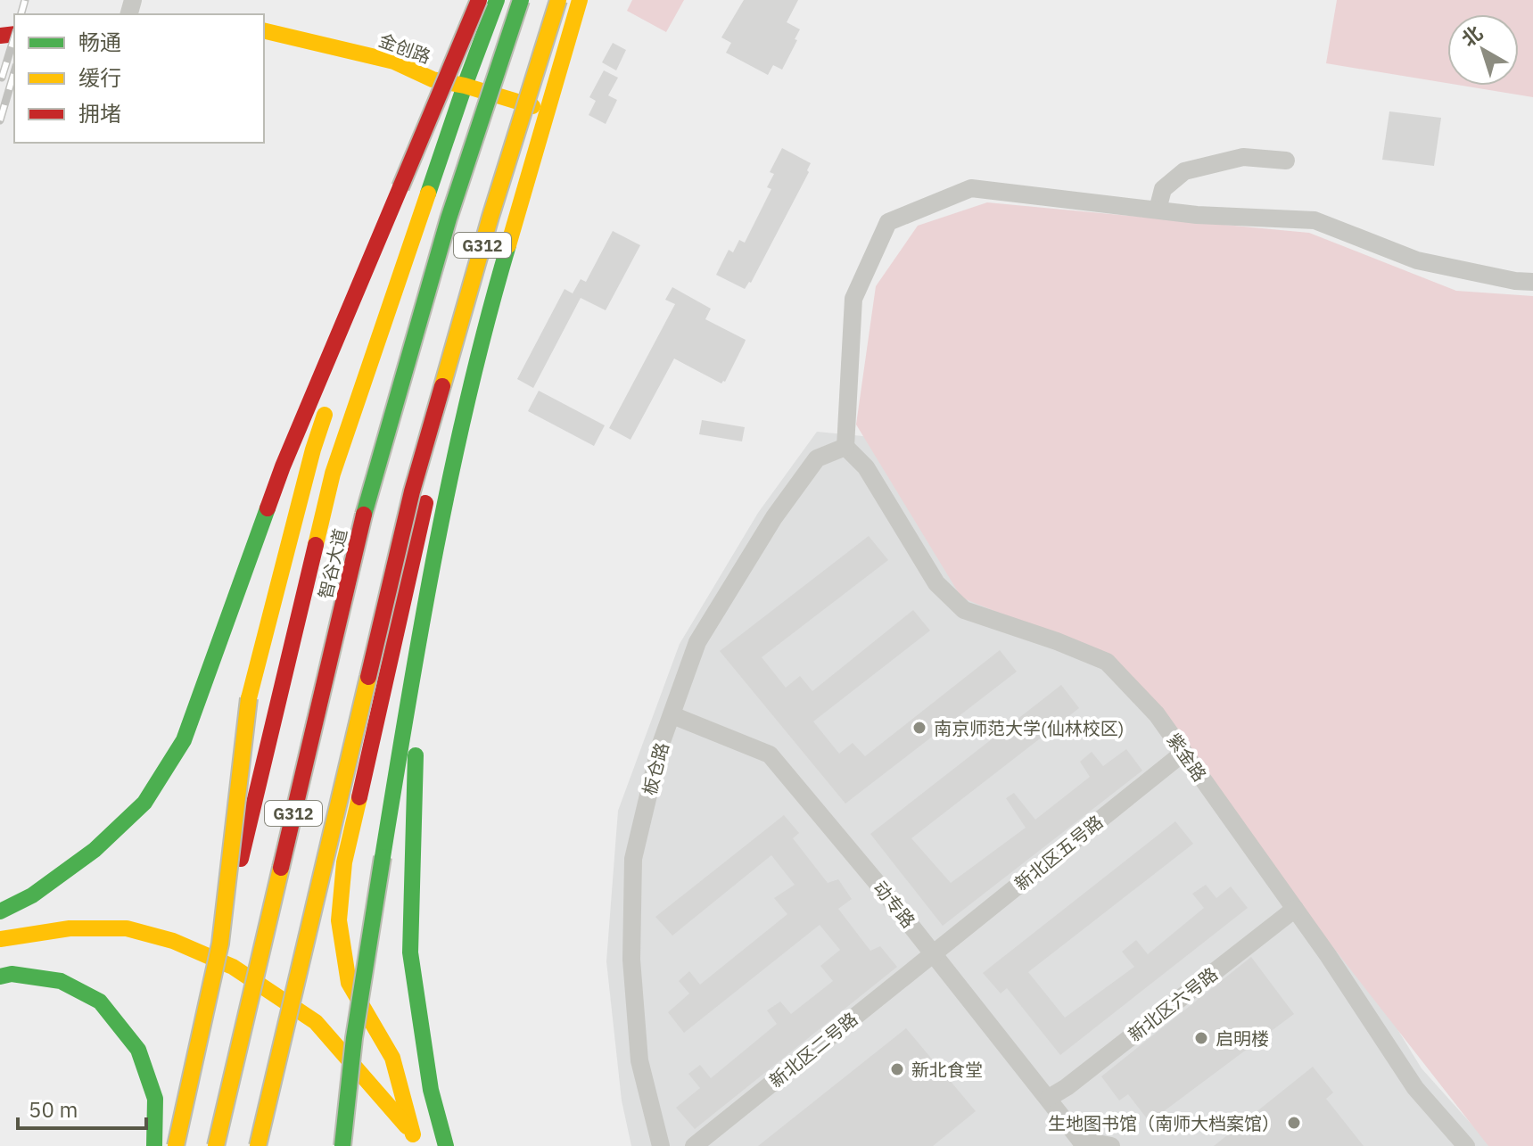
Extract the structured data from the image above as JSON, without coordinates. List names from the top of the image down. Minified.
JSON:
{"streets":{"main road":["金创路","G312","智谷大道"],"street":["紫金路","板仓路","新北区五号路","动专路","新北区六号路","新北区二号路"]},"crossings":[["紫金路","板仓路"],["紫金路","新北区五号路"],["紫金路","新北区六号路"],["板仓路","动专路"],["新北区五号路","动专路"],["新北区五号路","新北区二号路"],["动专路","新北区六号路"],["动专路","新北区二号路"]],"places":["南京师范大学(仙林校区)","启明楼","新北食堂","生地图书馆（南师大档案馆）"],"legend":["畅通","缓行","拥堵"],"scale_bar":"50 m","north":"top left"}
